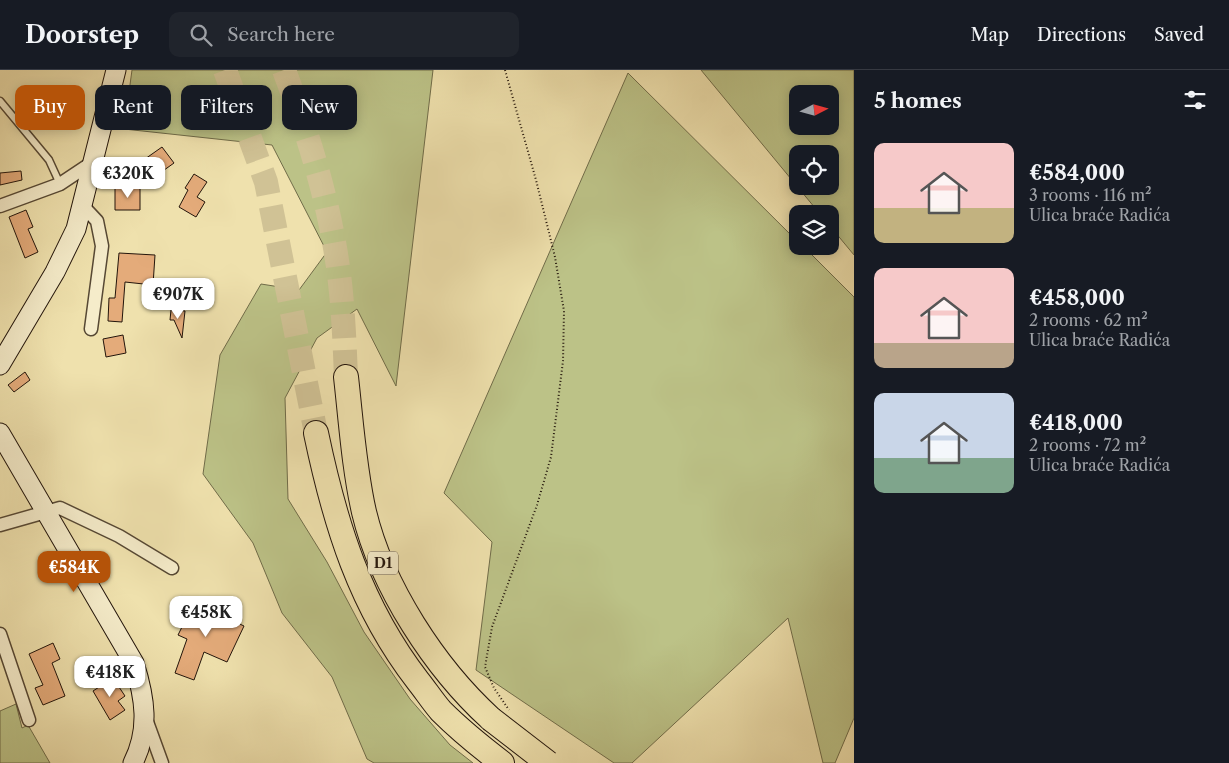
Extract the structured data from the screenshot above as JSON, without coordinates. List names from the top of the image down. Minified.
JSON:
{"streets":{"highway":["D1"]},"north":"right","page":{"header":"Doorstep","search":"Search here","nav":["Map","Directions","Saved"],"heading":"5 homes","chip":["Buy","Rent","Filters","New"],"list":[{"name":"€584,000","note":"3 rooms · 116 m² · Ulica braće Radića"},{"name":"€458,000","note":"2 rooms · 62 m² · Ulica braće Radića"},{"name":"€418,000","note":"2 rooms · 72 m² · Ulica braće Radića"}],"price":["€320K","€907K","€584K","€458K","€418K"]}}
